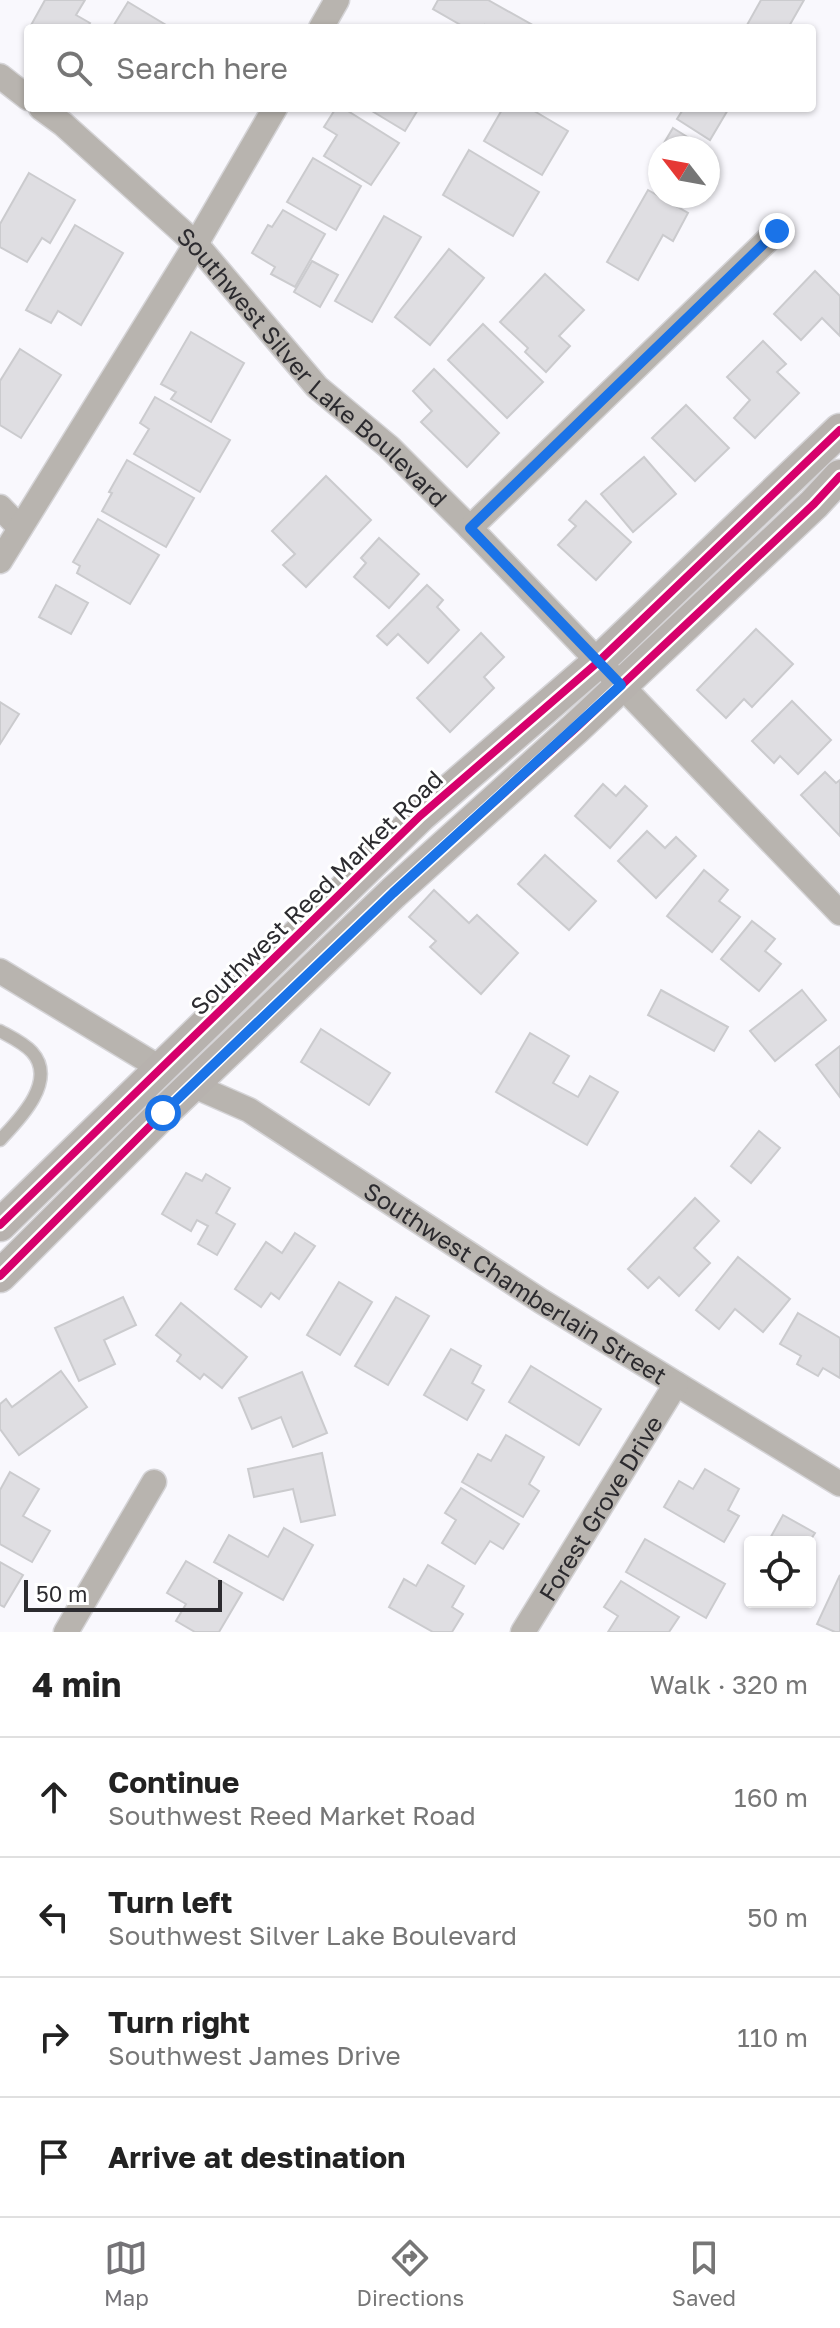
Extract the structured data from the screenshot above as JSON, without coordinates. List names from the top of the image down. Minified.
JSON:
{"streets":{"main road":["Southwest Reed Market Road"],"street":["Southwest Silver Lake Boulevard","Southwest Chamberlain Street","Forest Grove Drive"]},"crossings":[["Southwest Silver Lake Boulevard","Southwest Reed Market Road"],["Southwest Chamberlain Street","Forest Grove Drive"]],"scale_bar":"50 m","north":"top left","page":{"search":"Search here","scale":"50 m","heading":["4 min","Walk · 320 m"],"list":[["Continue","Southwest Reed Market Road","160 m"],["Turn left","Southwest Silver Lake Boulevard","50 m"],["Turn right","Southwest James Drive","110 m"],"Arrive at destination"],"nav":["Map","Directions","Saved"]}}
